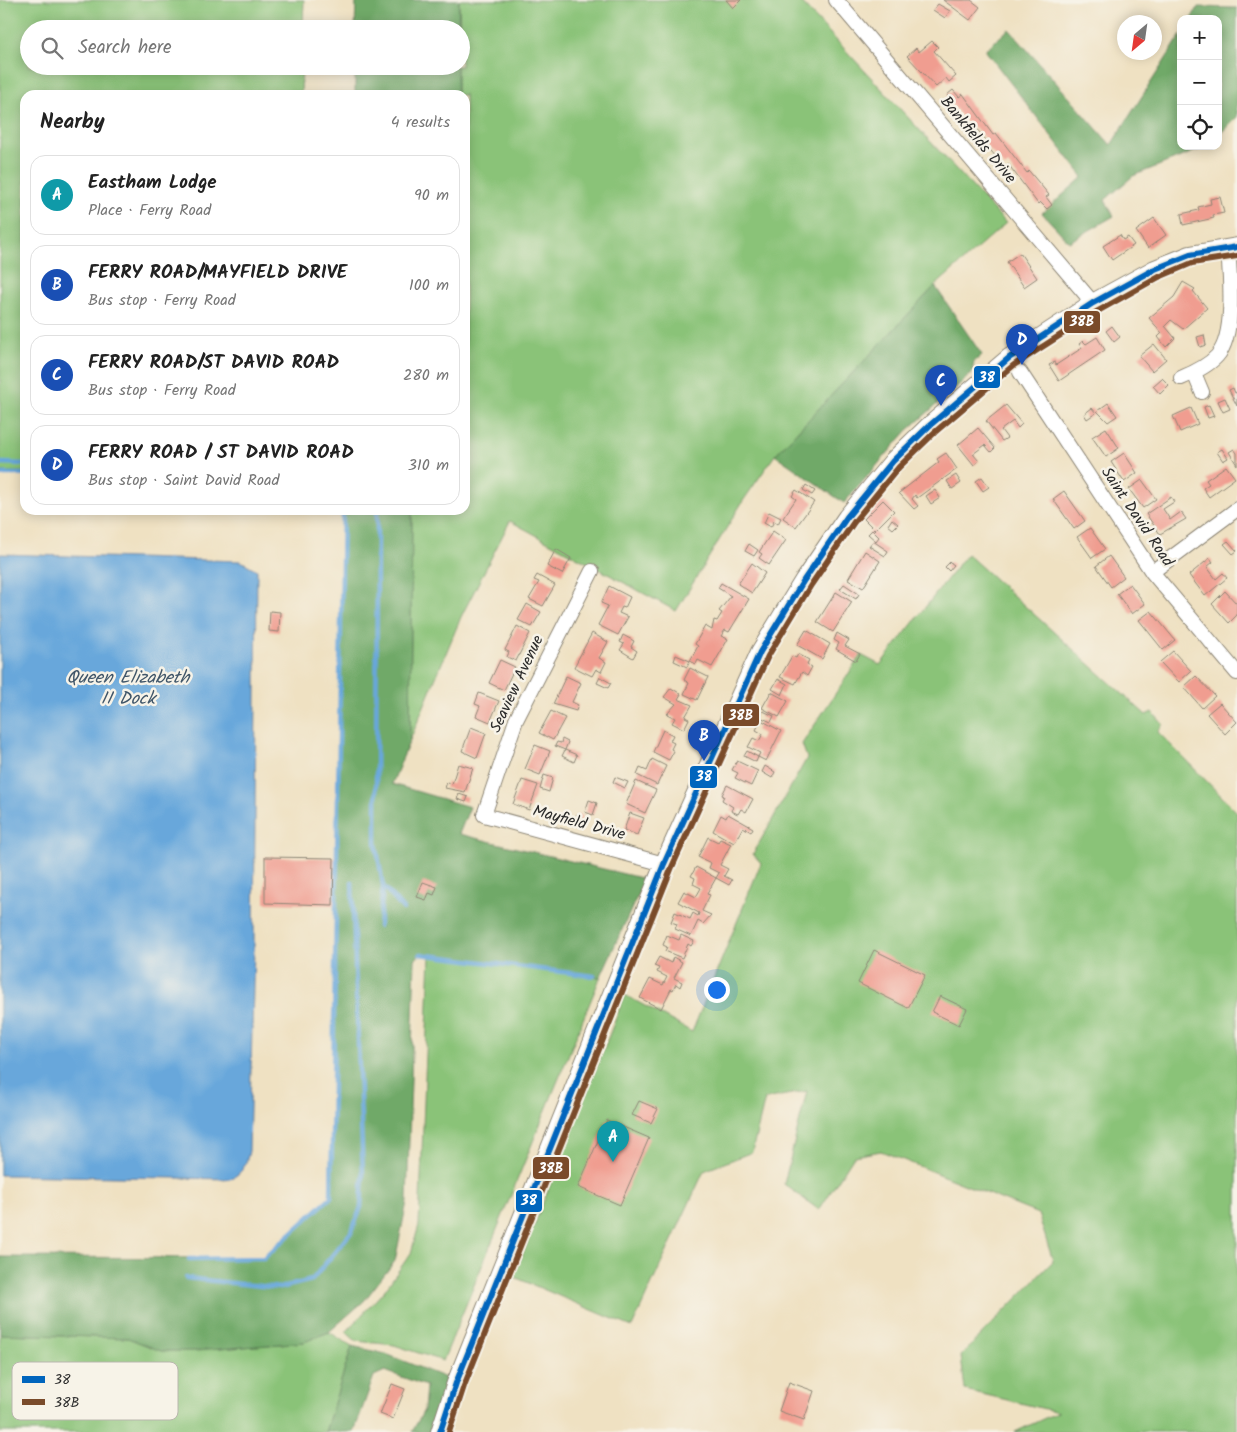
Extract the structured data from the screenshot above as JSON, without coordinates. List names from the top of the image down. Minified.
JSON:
{"streets":{"street":["Bankfields Drive","Saint David Road","Seaview Avenue","Mayfield Drive"]},"crossings":[["Seaview Avenue","Mayfield Drive"]],"water":["Queen Elizabeth II Dock"],"lines":["transit line 38","transit line 38B"],"legend":["38","38B"],"north":"bottom left","page":{"map_buttons":["+","−"],"search":"Search here","heading":["Nearby","4 results"],"list":[{"mark":"A","name":"Eastham Lodge","note":"Place · Ferry Road","value":"90 m"},{"mark":"B","name":"FERRY ROAD/MAYFIELD DRIVE","note":"Bus stop · Ferry Road","value":"100 m"},{"mark":"C","name":"FERRY ROAD/ST DAVID ROAD","note":"Bus stop · Ferry Road","value":"280 m"},{"mark":"D","name":"FERRY ROAD / ST DAVID ROAD","note":"Bus stop · Saint David Road","value":"310 m"}],"pins":["D","C","B","A"]}}
